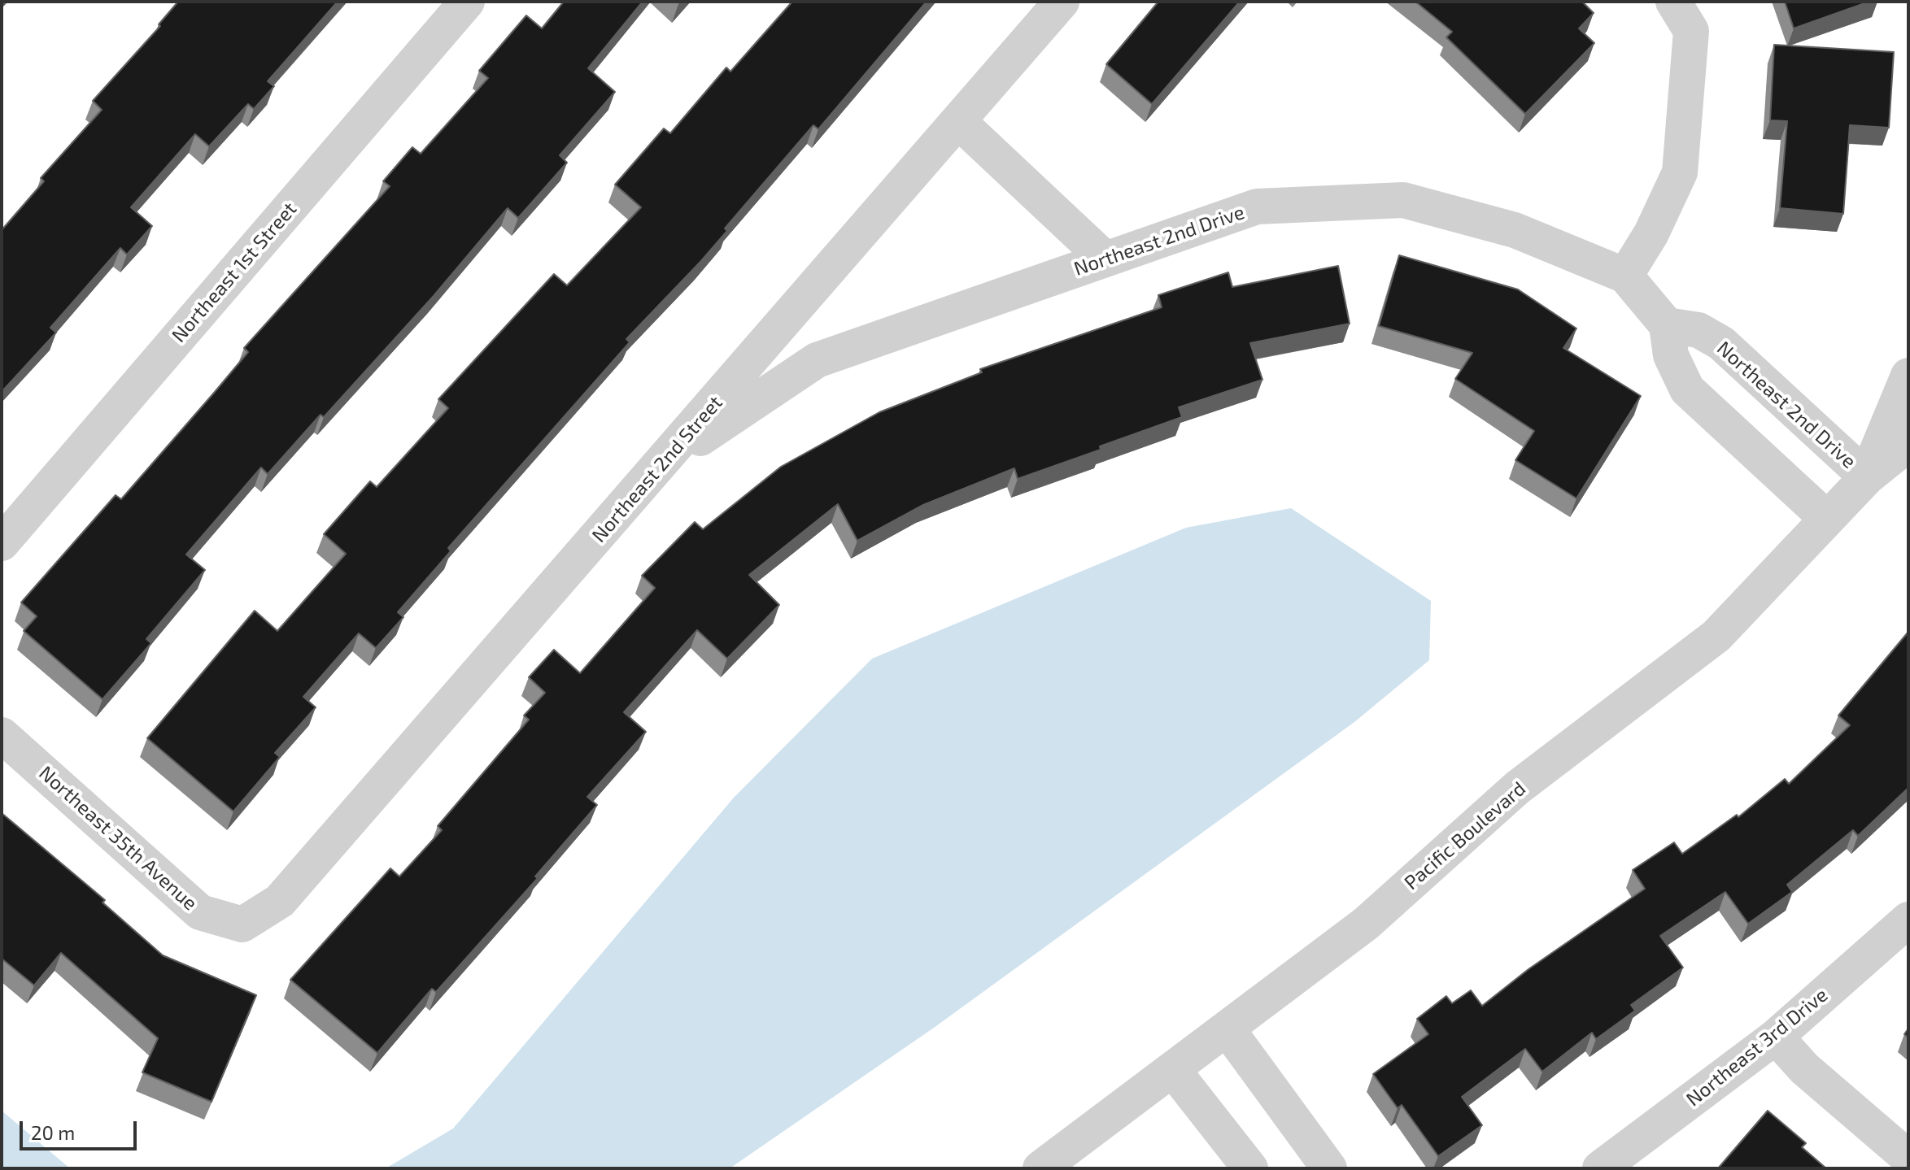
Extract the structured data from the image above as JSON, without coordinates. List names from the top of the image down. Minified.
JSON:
{"streets":{"street":["Northeast 2nd Drive","Northeast 1st Street","Northeast 2nd Street","Pacific Boulevard","Northeast 35th Avenue","Northeast 3rd Drive"]},"crossings":[["Northeast 2nd Drive","Northeast 2nd Street"],["Northeast 2nd Drive","Pacific Boulevard"],["Northeast 2nd Street","Northeast 35th Avenue"]],"scale_bar":"20 m"}
